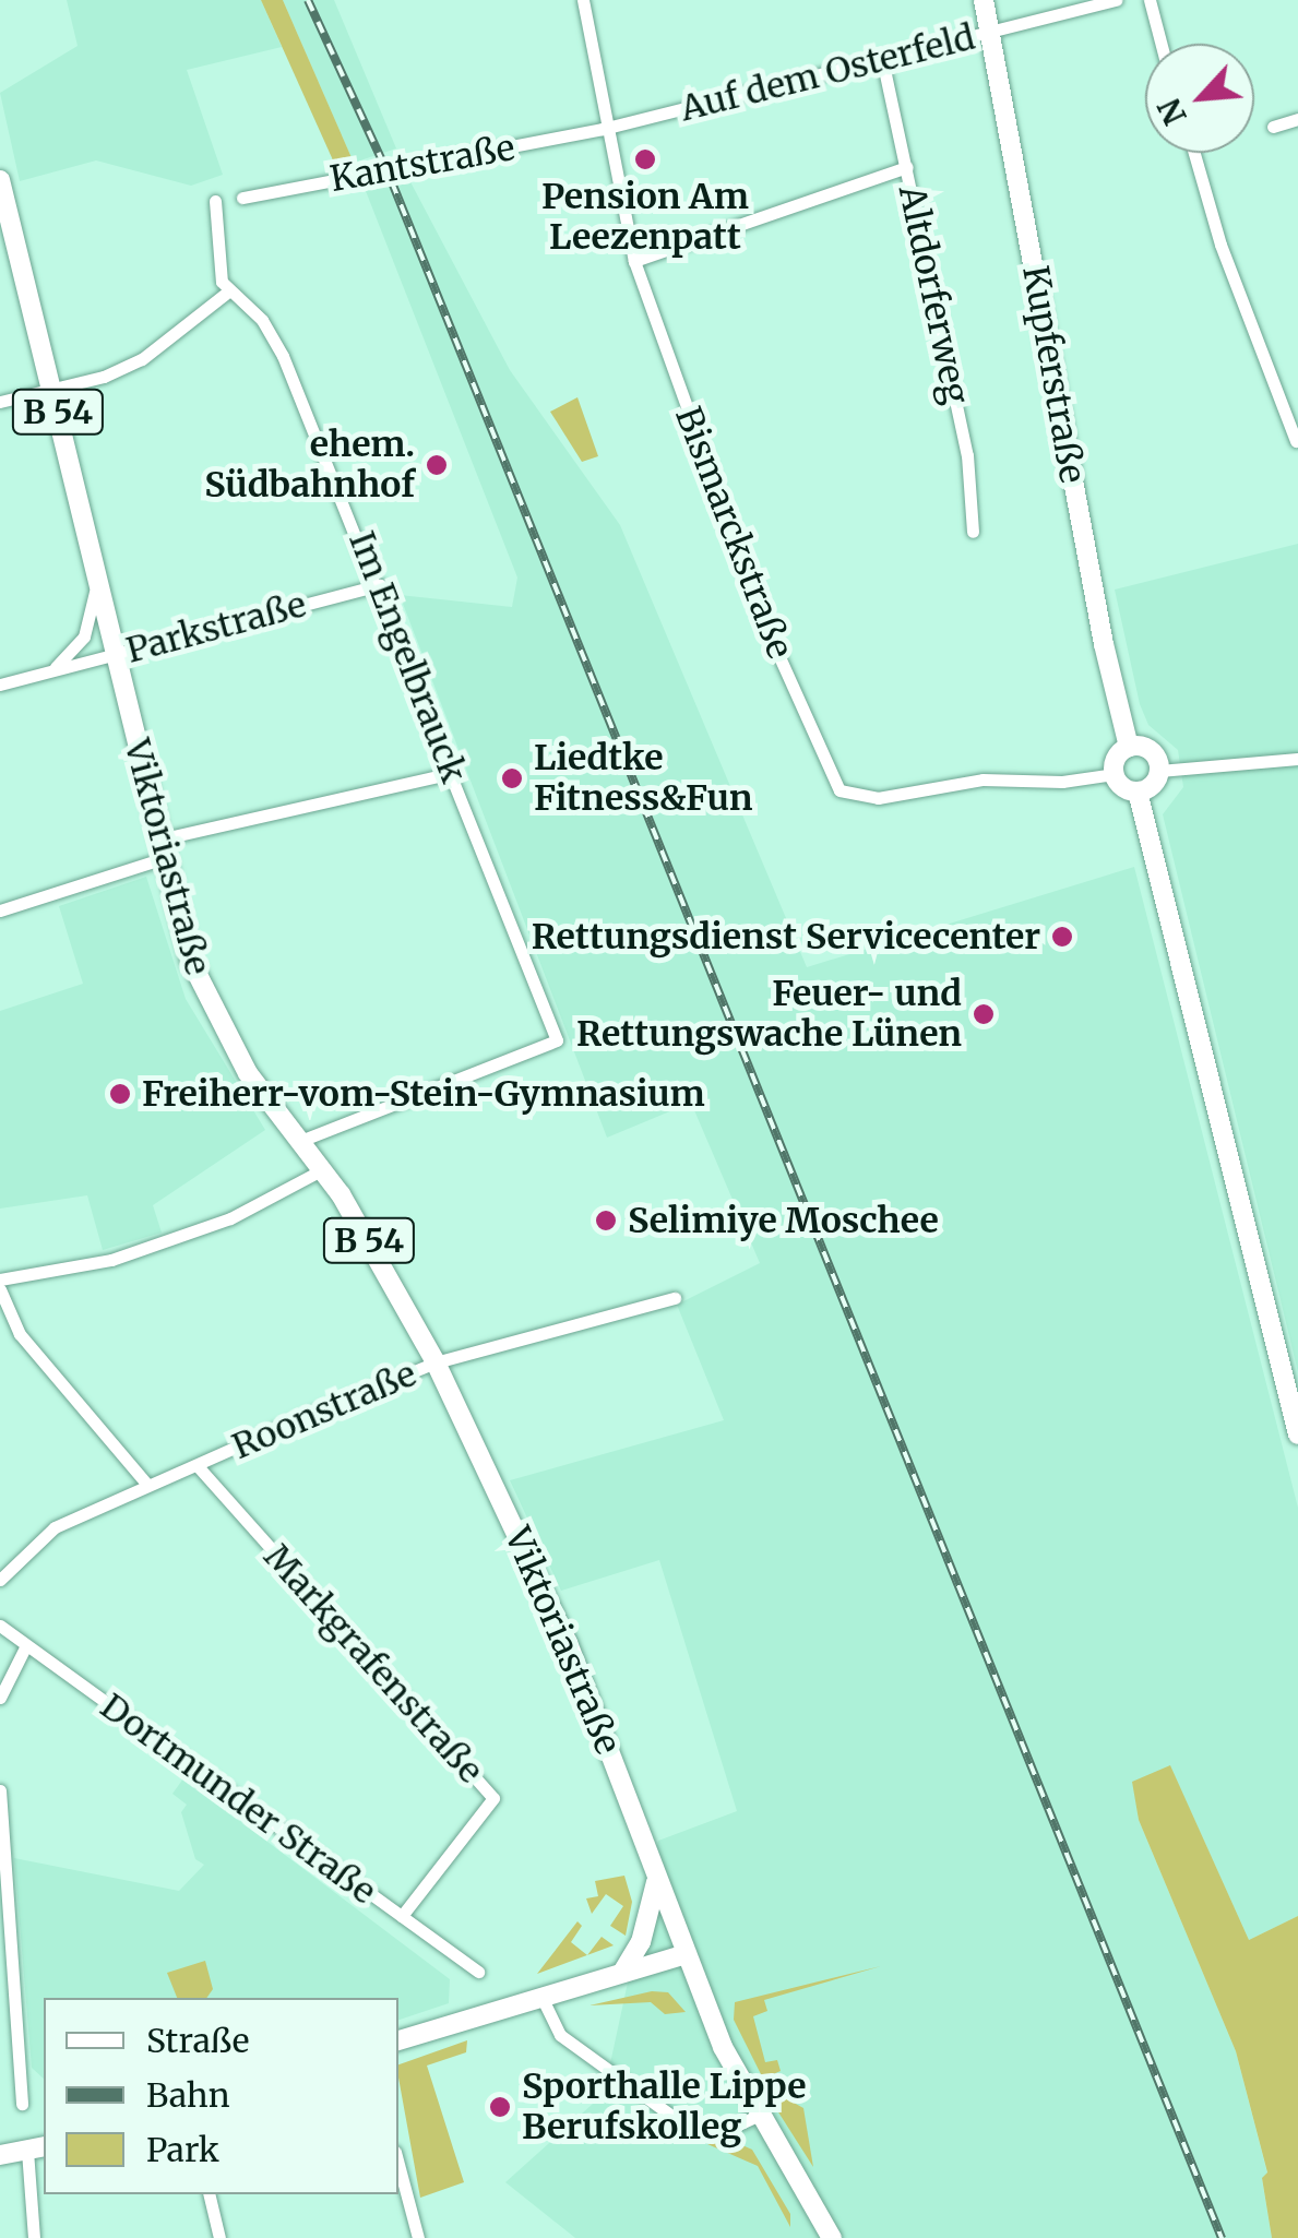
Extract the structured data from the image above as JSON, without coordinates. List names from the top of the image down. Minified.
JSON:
{"streets":{"main road":["Kupferstraße","B 54","Viktoriastraße"],"street":["Auf dem Osterfeld","Kantstraße","Altdorferweg","Bismarckstraße","Parkstraße","Im Engelbrauck","Roonstraße","Markgrafenstraße","Dortmunder Straße"]},"crossings":[["Auf dem Osterfeld","Kantstraße"],["Auf dem Osterfeld","Altdorferweg"],["Auf dem Osterfeld","Kupferstraße"],["Auf dem Osterfeld","Bismarckstraße"],["Kantstraße","Bismarckstraße"],["Kupferstraße","Bismarckstraße"],["B 54","Viktoriastraße"],["Parkstraße","Im Engelbrauck"],["Parkstraße","Viktoriastraße"],["Im Engelbrauck","Viktoriastraße"],["Viktoriastraße","Roonstraße"],["Roonstraße","Markgrafenstraße"],["Markgrafenstraße","Dortmunder Straße"]],"places":["Pension Am Leezenpatt","ehem. Südbahnhof","Liedtke Fitness&Fun","Rettungsdienst Servicecenter","Feuer- und Rettungswache Lünen","Freiherr-vom-Stein-Gymnasium","Selimiye Moschee","Sporthalle Lippe Berufskolleg"],"legend":["Straße","Bahn","Park"],"north":"bottom left"}
